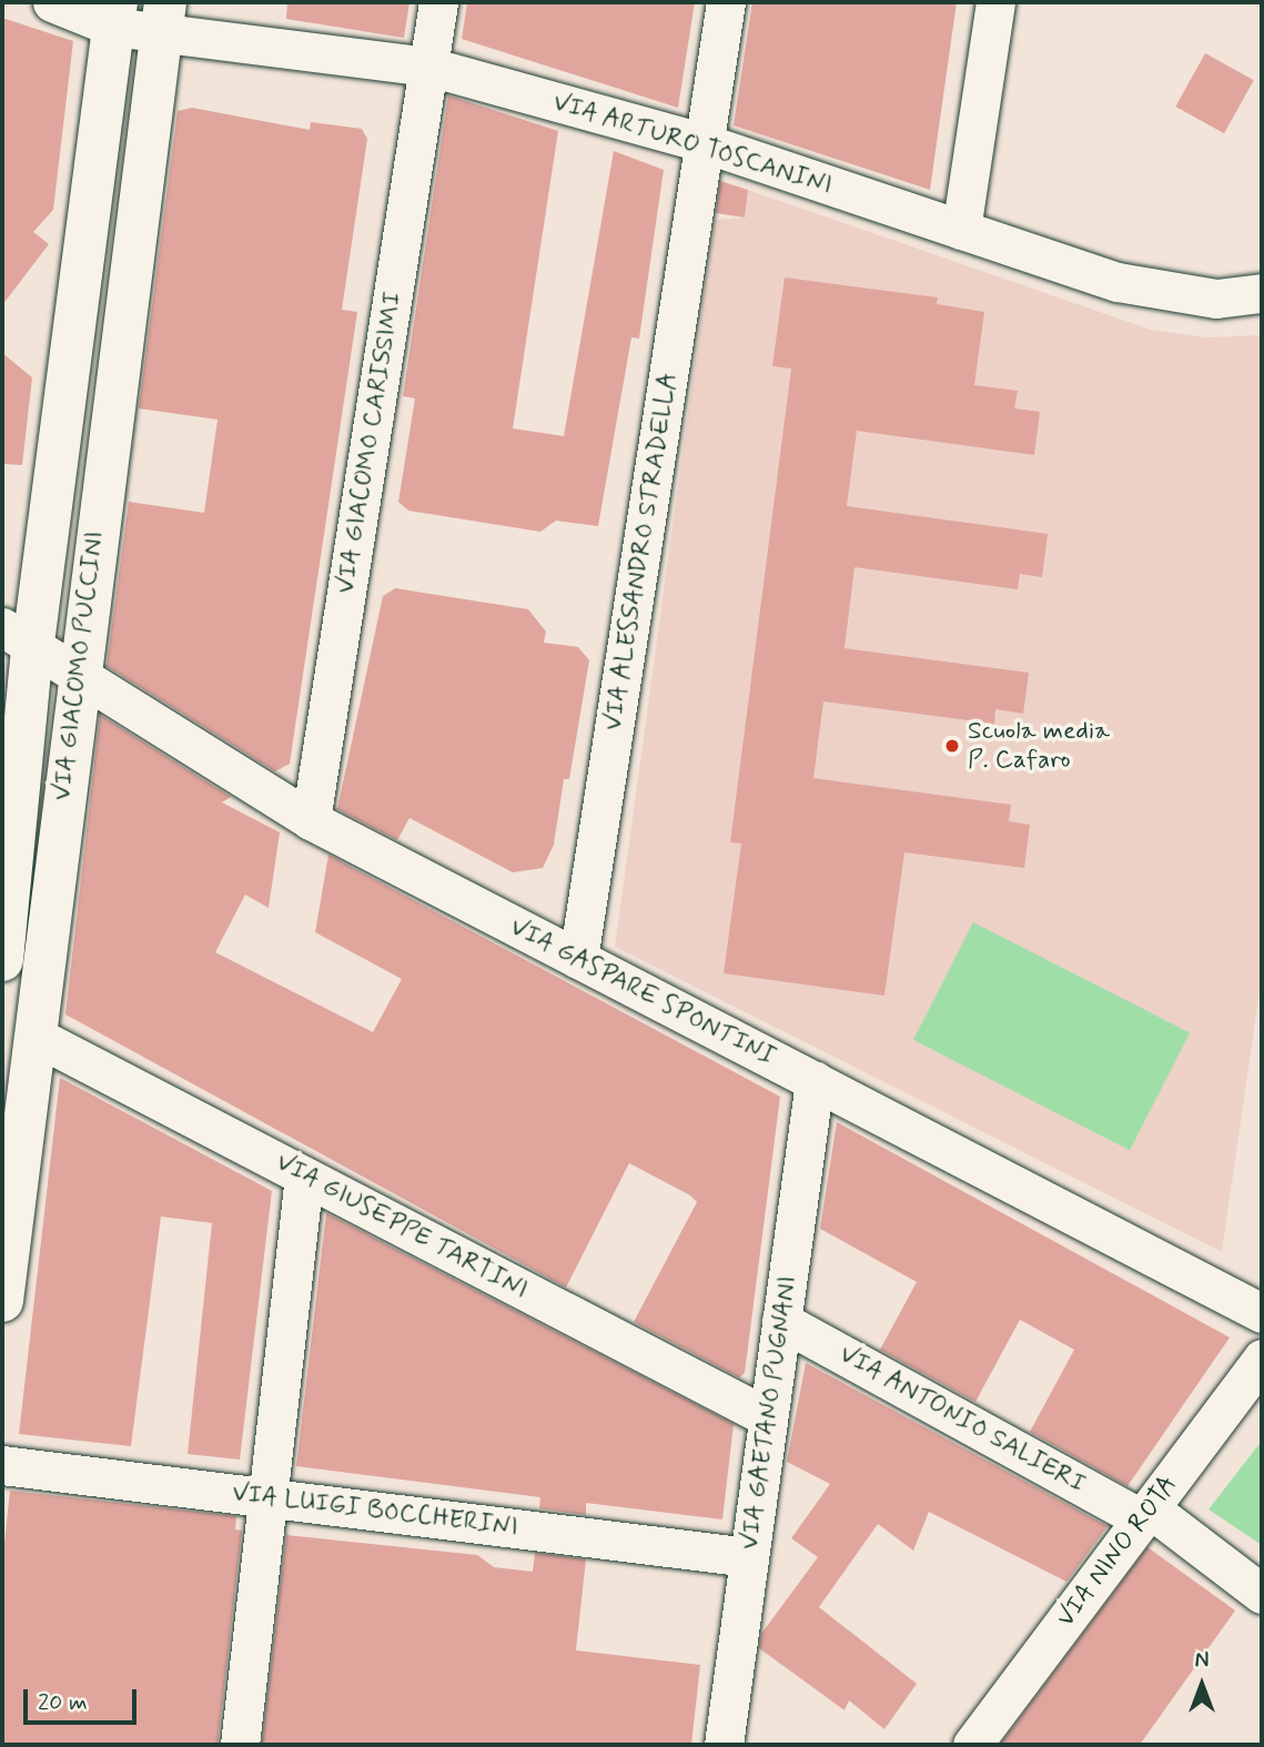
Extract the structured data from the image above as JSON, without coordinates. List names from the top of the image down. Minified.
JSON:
{"streets":{"main road":["VIA GIACOMO PUCCINI"],"street":["VIA ARTURO TOSCANINI","VIA GIACOMO CARISSIMI","VIA ALESSANDRO STRADELLA","VIA GASPARE SPONTINI","VIA GIUSEPPE TARTINI","VIA GAETANO PUGNANI","VIA ANTONIO SALIERI","VIA LUIGI BOCCHERINI","VIA NINO ROTA"]},"crossings":[["VIA ARTURO TOSCANINI","VIA GIACOMO CARISSIMI"],["VIA ARTURO TOSCANINI","VIA ALESSANDRO STRADELLA"],["VIA ARTURO TOSCANINI","VIA GIACOMO PUCCINI"],["VIA GIACOMO CARISSIMI","VIA GASPARE SPONTINI"],["VIA ALESSANDRO STRADELLA","VIA GASPARE SPONTINI"],["VIA GIACOMO PUCCINI","VIA GASPARE SPONTINI"],["VIA GIACOMO PUCCINI","VIA GIUSEPPE TARTINI"],["VIA GASPARE SPONTINI","VIA GAETANO PUGNANI"],["VIA GIUSEPPE TARTINI","VIA GAETANO PUGNANI"],["VIA GAETANO PUGNANI","VIA ANTONIO SALIERI"],["VIA GAETANO PUGNANI","VIA LUIGI BOCCHERINI"],["VIA ANTONIO SALIERI","VIA NINO ROTA"]],"places":["Scuola media P. Cafaro"],"scale_bar":"20 m","north":"top"}
